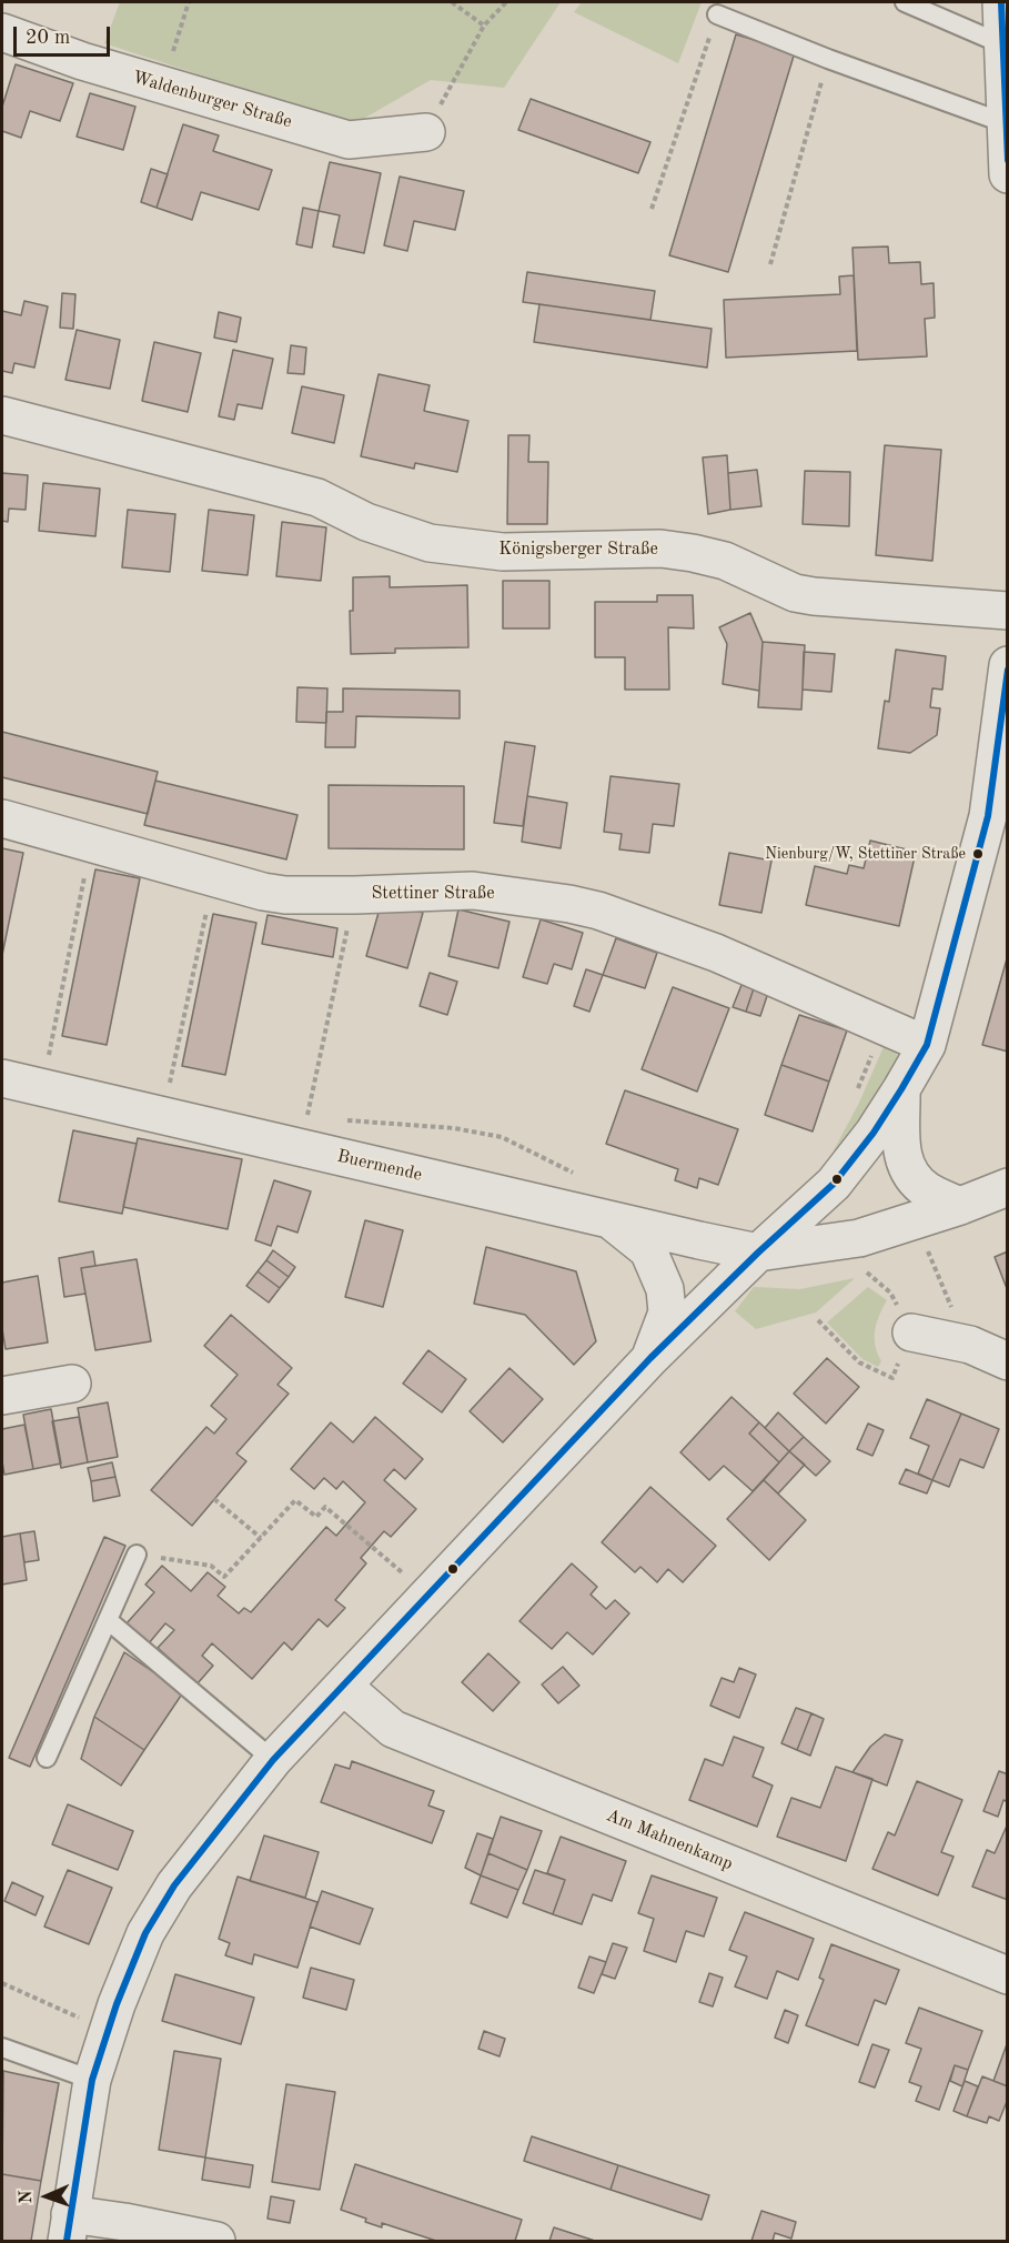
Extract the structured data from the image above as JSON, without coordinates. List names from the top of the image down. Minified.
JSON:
{"streets":{"street":["Waldenburger Straße","Königsberger Straße","Stettiner Straße","Buermende","Am Mahnenkamp"]},"places":["Nienburg/W, Stettiner Straße"],"scale_bar":"20 m","north":"left"}
